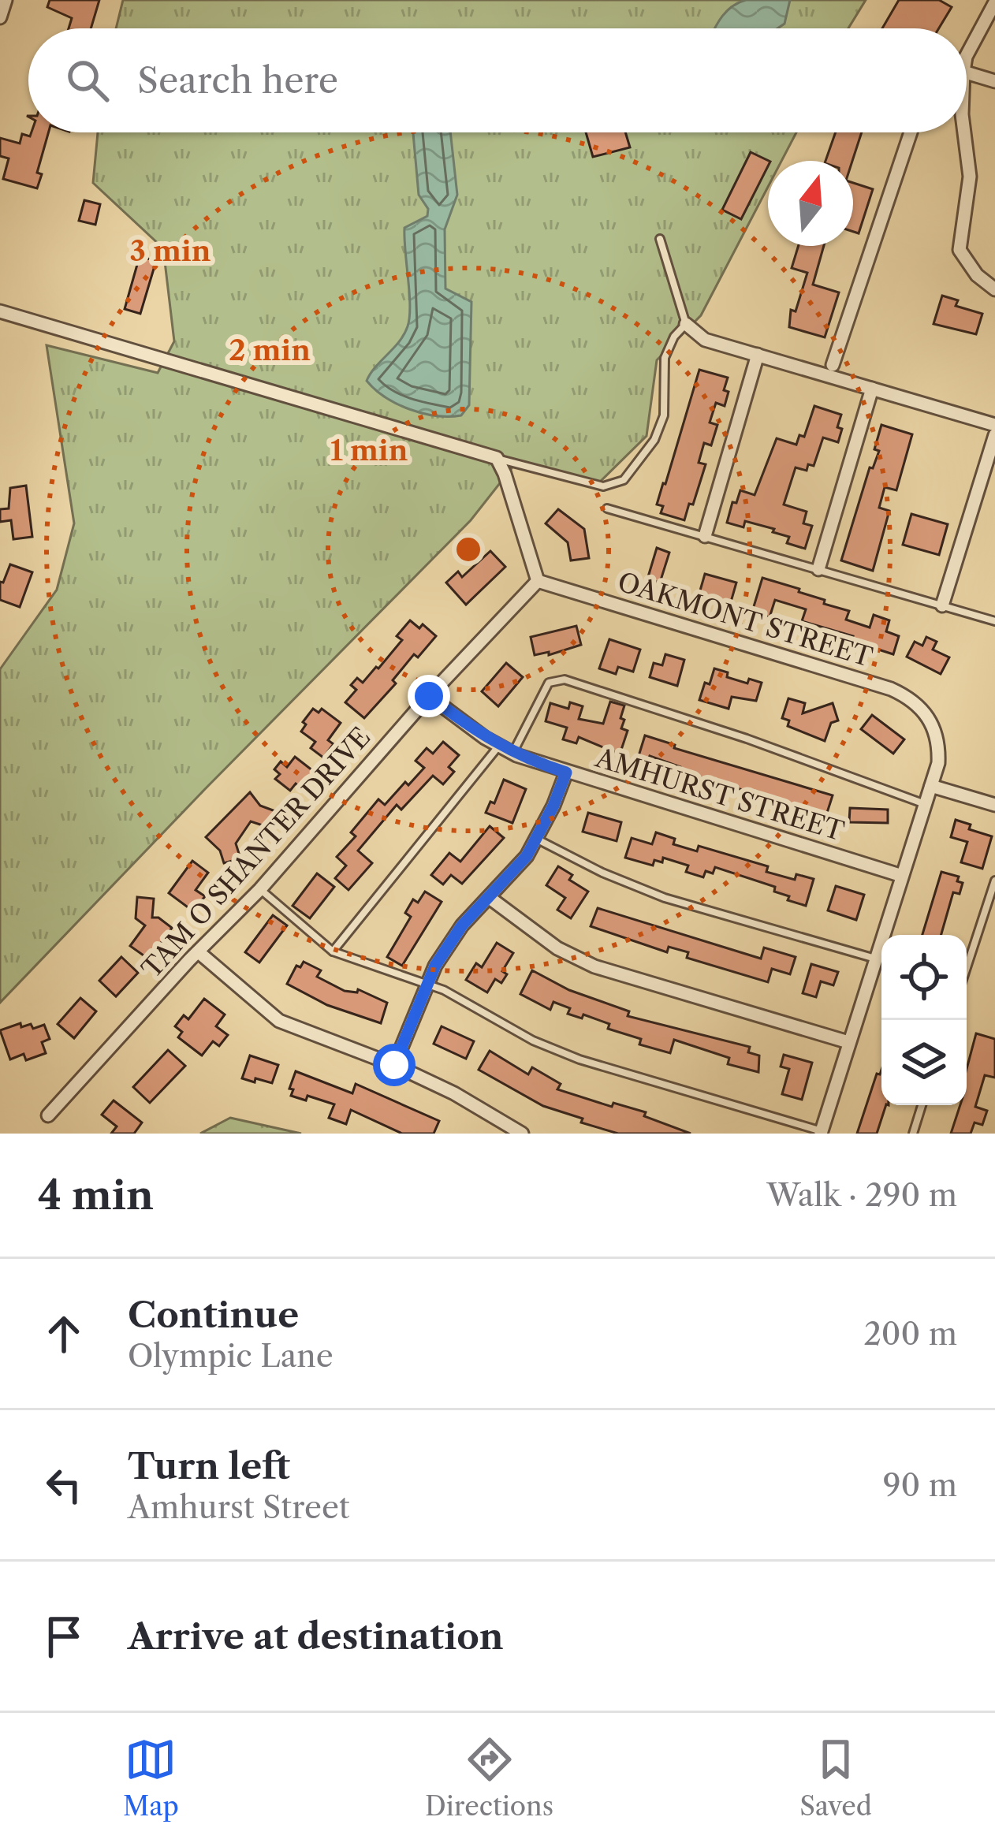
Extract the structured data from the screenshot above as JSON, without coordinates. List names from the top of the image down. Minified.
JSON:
{"streets":{"street":["OAKMONT STREET","AMHURST STREET","TAM O SHANTER DRIVE"]},"crossings":[["OAKMONT STREET","TAM O SHANTER DRIVE"],["AMHURST STREET","TAM O SHANTER DRIVE"]],"north":"top","page":{"search":"Search here","heading":["4 min","Walk · 290 m"],"list":[["Continue","Olympic Lane","200 m"],["Turn left","Amhurst Street","90 m"],"Arrive at destination"],"nav":["Map","Directions","Saved"]},"rings":["3 min","2 min","1 min"]}
